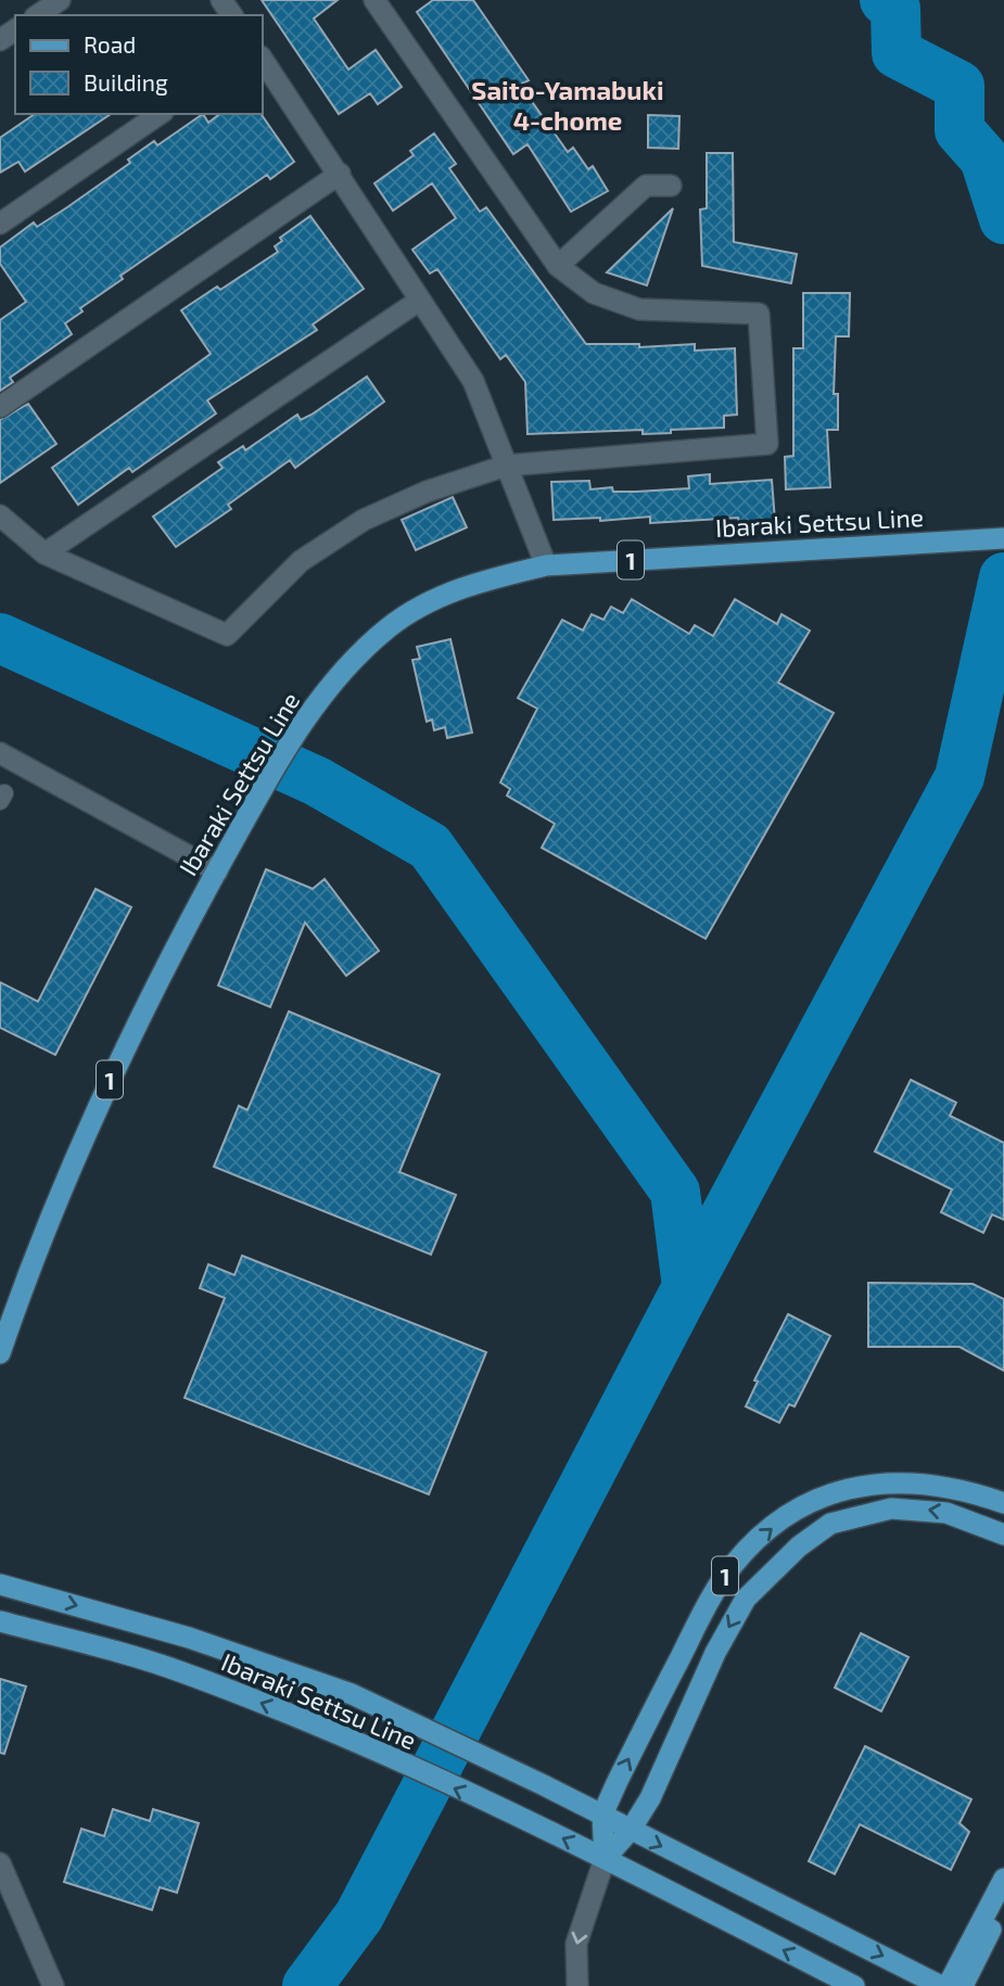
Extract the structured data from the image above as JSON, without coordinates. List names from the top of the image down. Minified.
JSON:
{"streets":{"main road":["Ibaraki Settsu Line","1"]},"crossings":[["Ibaraki Settsu Line","1"]],"districts":["Saito-Yamabuki 4-chome"],"legend":["Road","Building"]}
